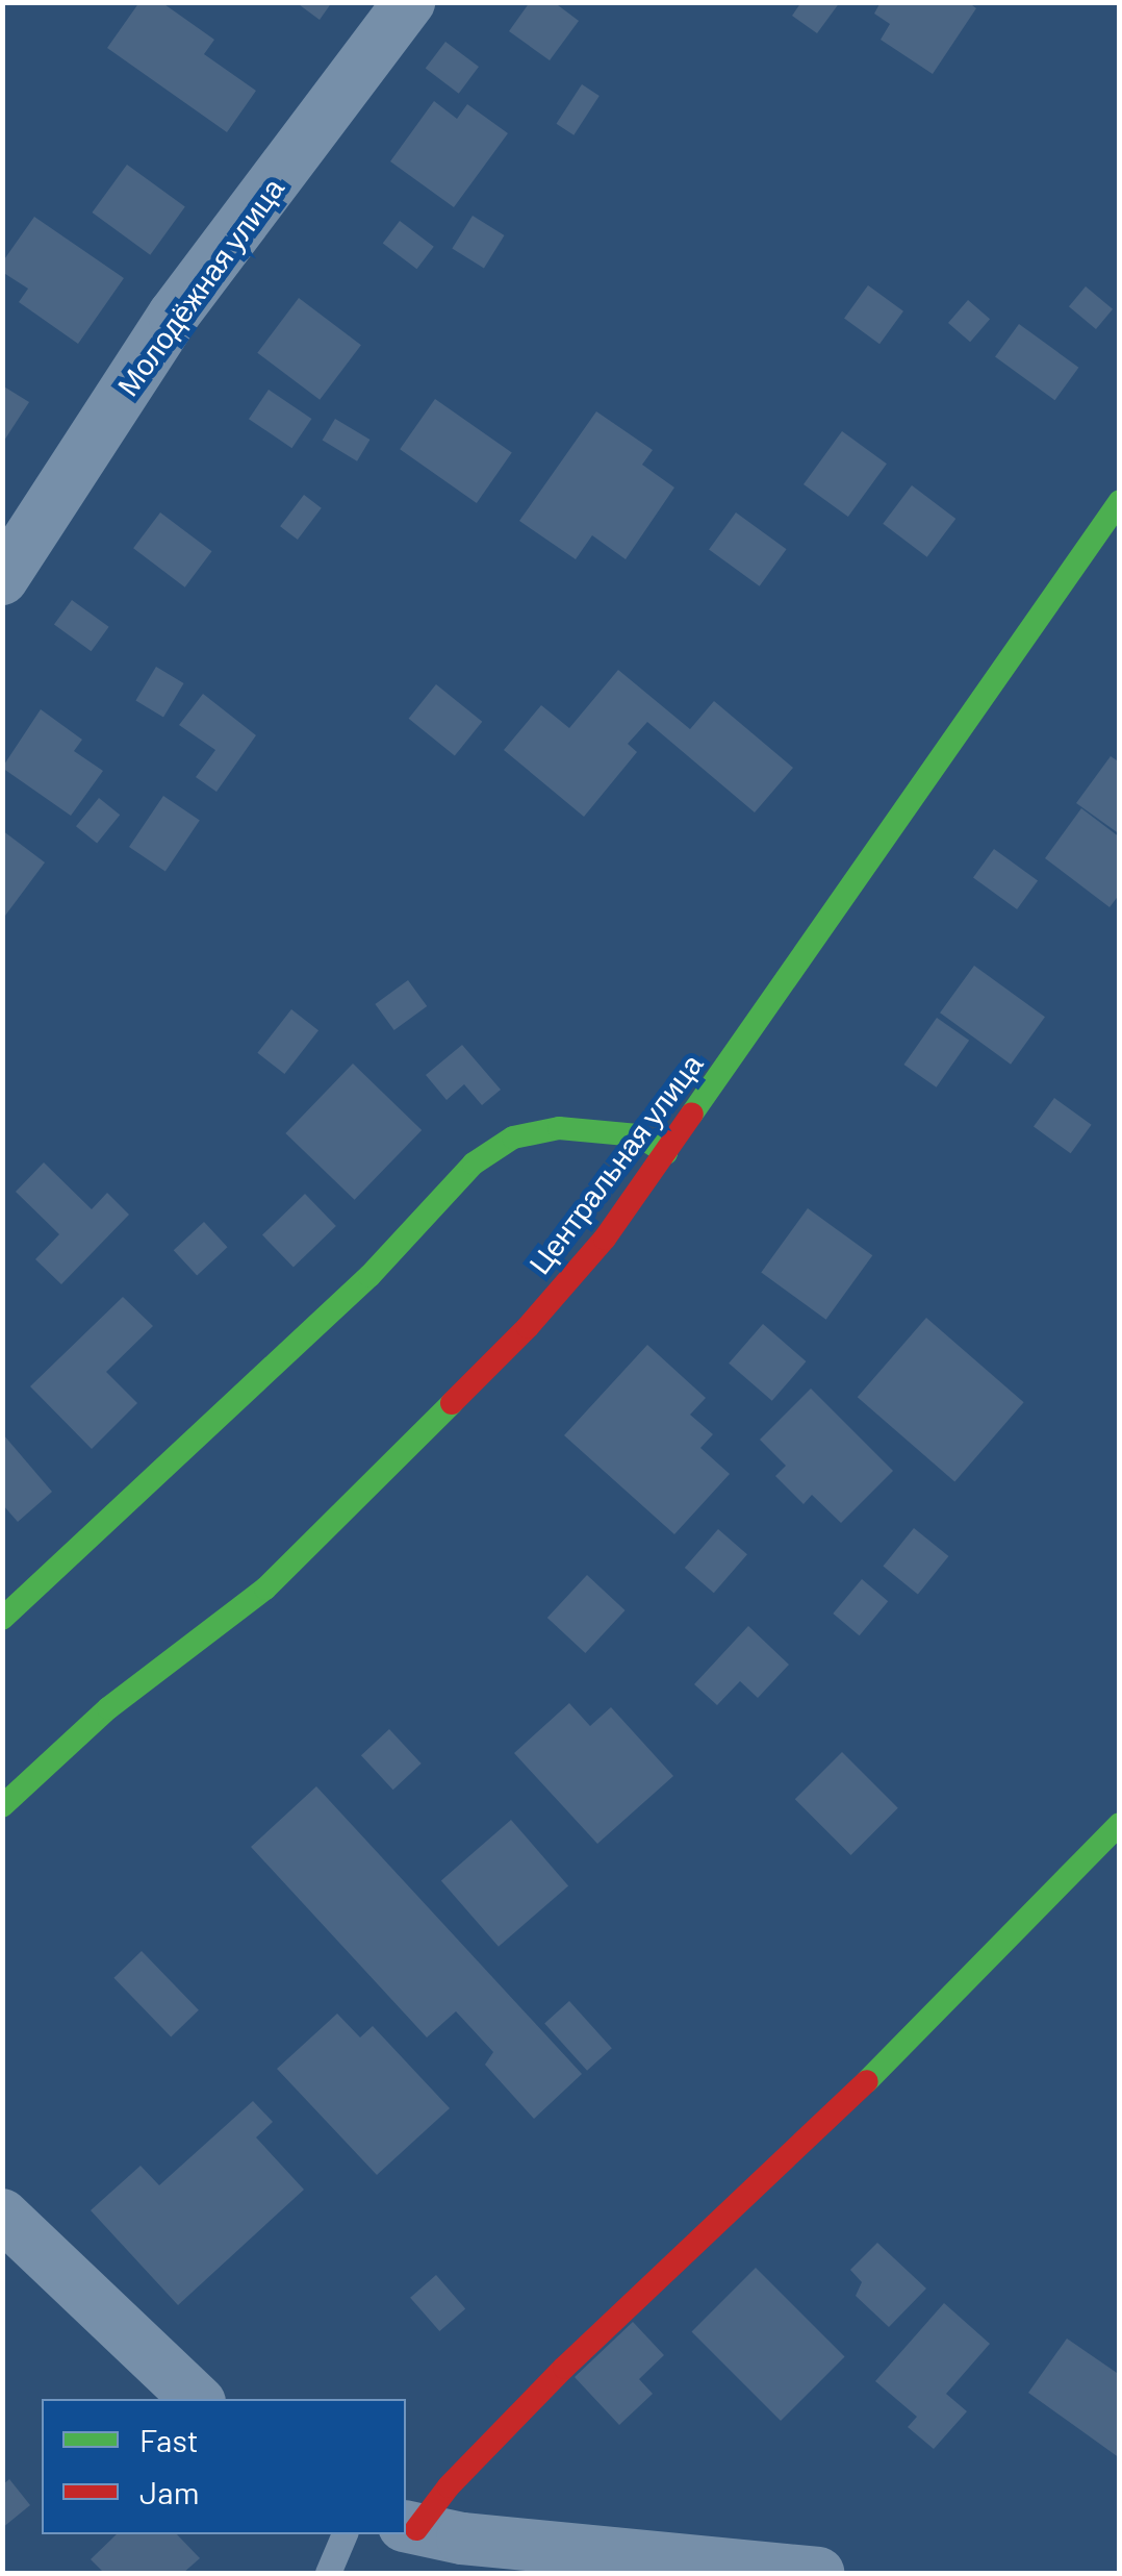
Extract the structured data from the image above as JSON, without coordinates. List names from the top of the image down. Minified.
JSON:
{"streets":{"street":["Молодёжная улица","Центральная улица"]},"legend":["Fast","Jam"]}
